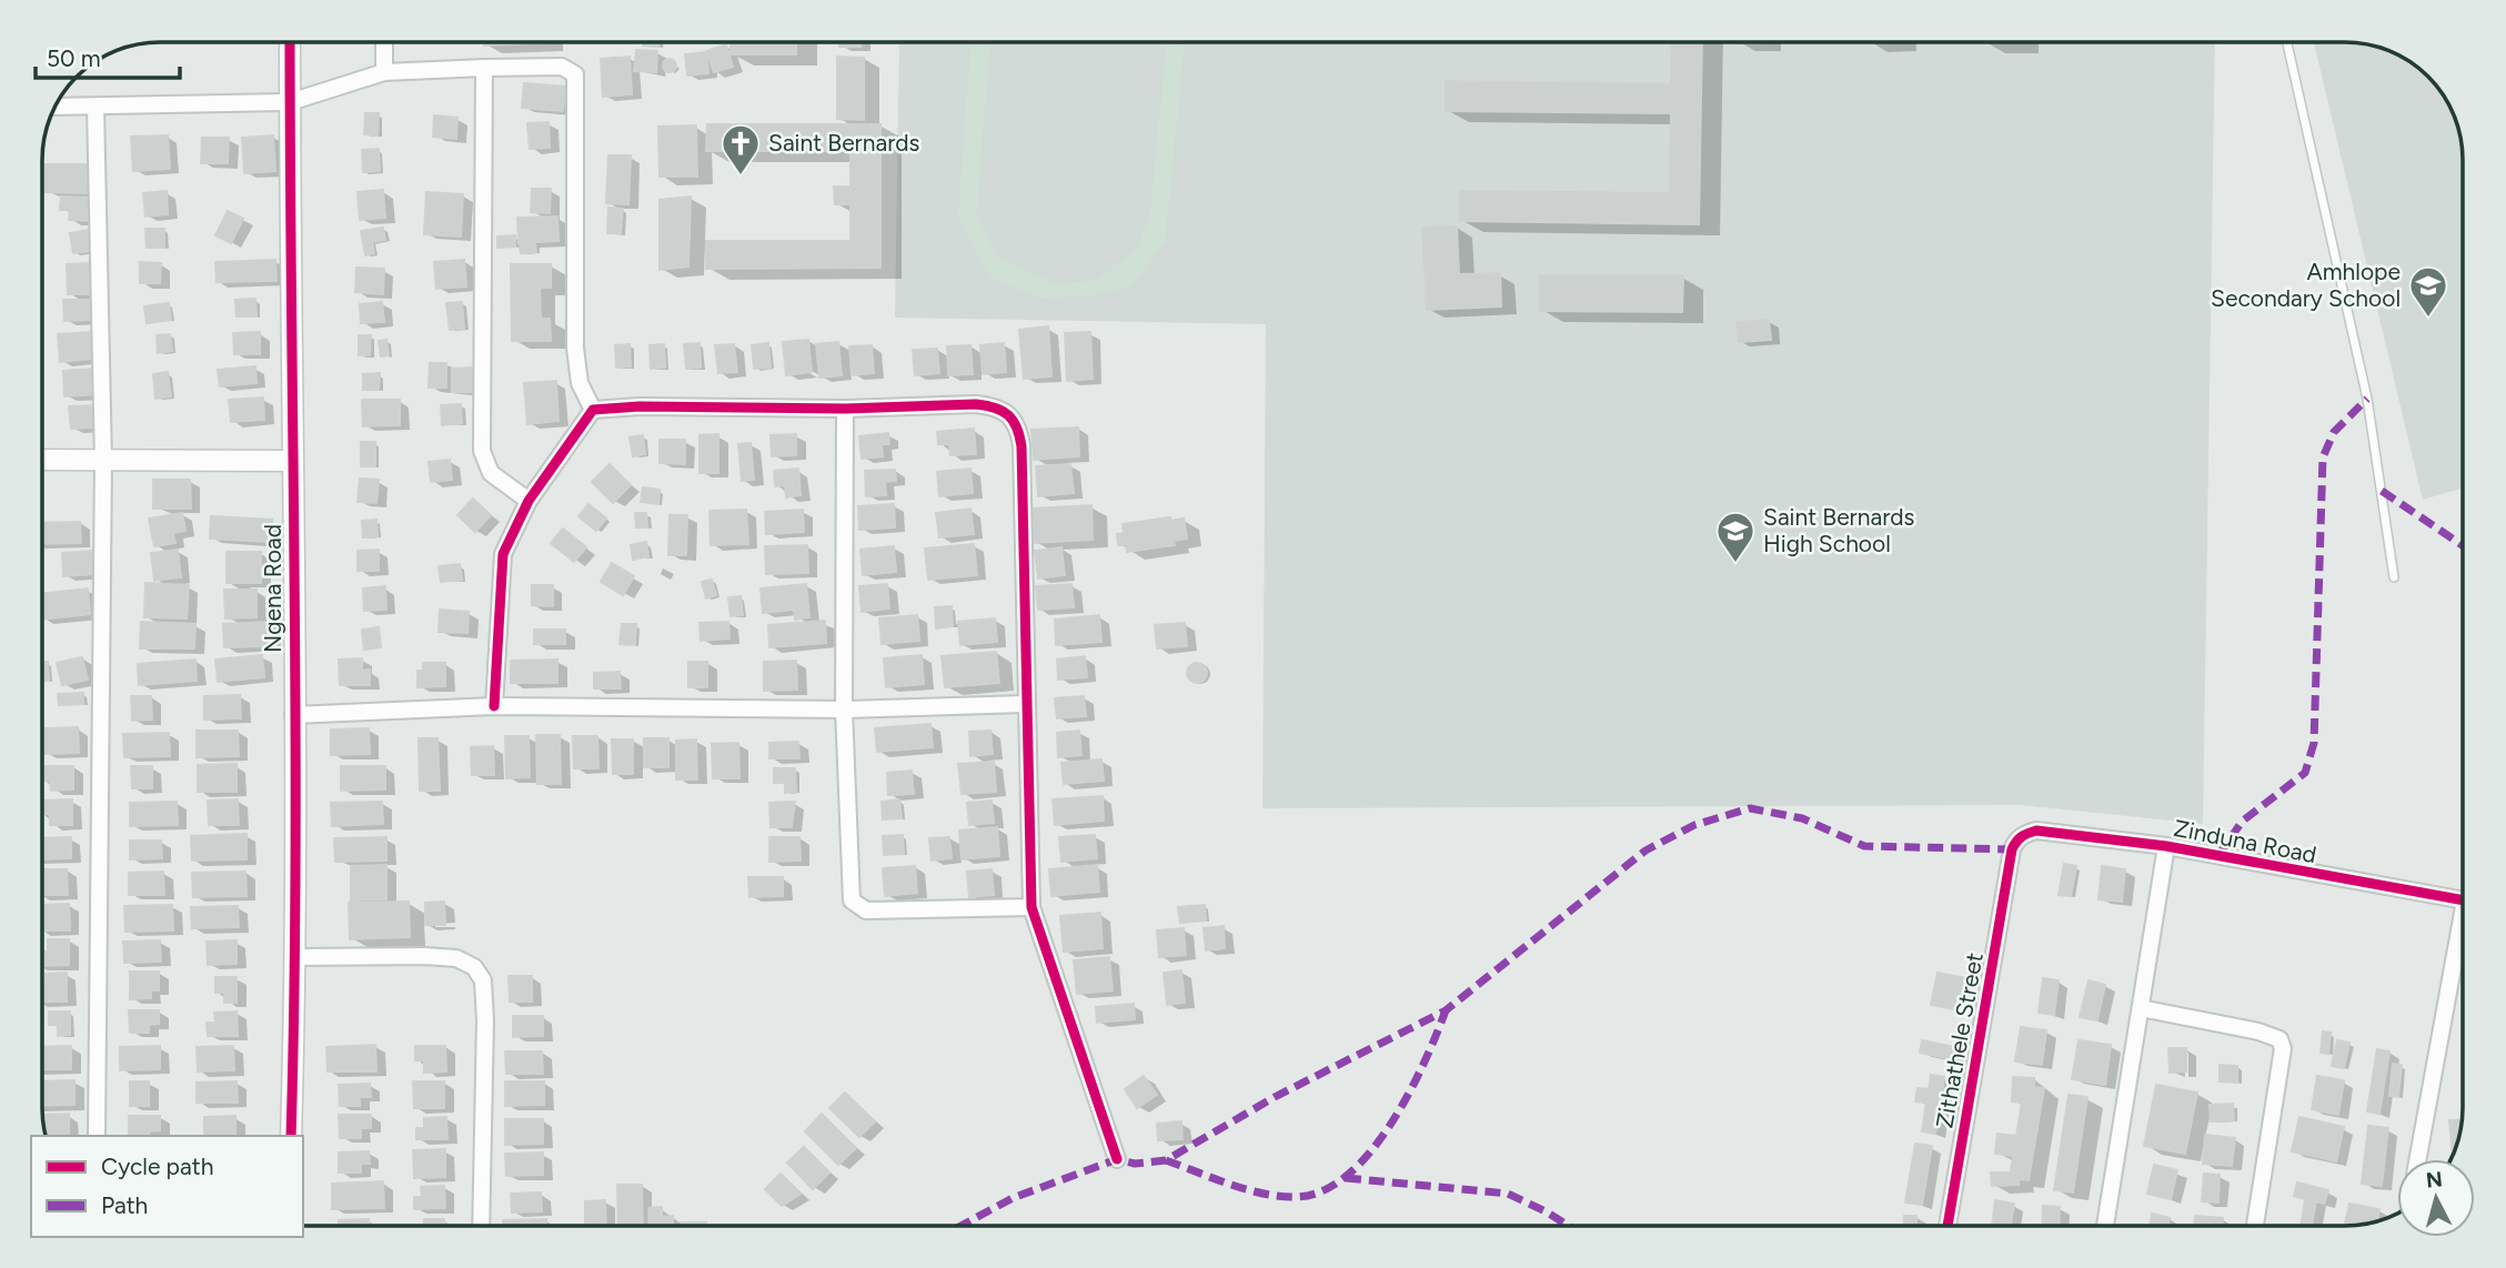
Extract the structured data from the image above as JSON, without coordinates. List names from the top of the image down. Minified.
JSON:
{"streets":{"street":["Ngena Road","Zinduna Road","Zithathele Street"]},"crossings":[["Zinduna Road","Zithathele Street"]],"places":{"church":["Saint Bernards"],"school or university":["Amhlope Secondary School","Saint Bernards High School"]},"legend":["Cycle path","Path"],"scale_bar":"50 m","north":"top"}
